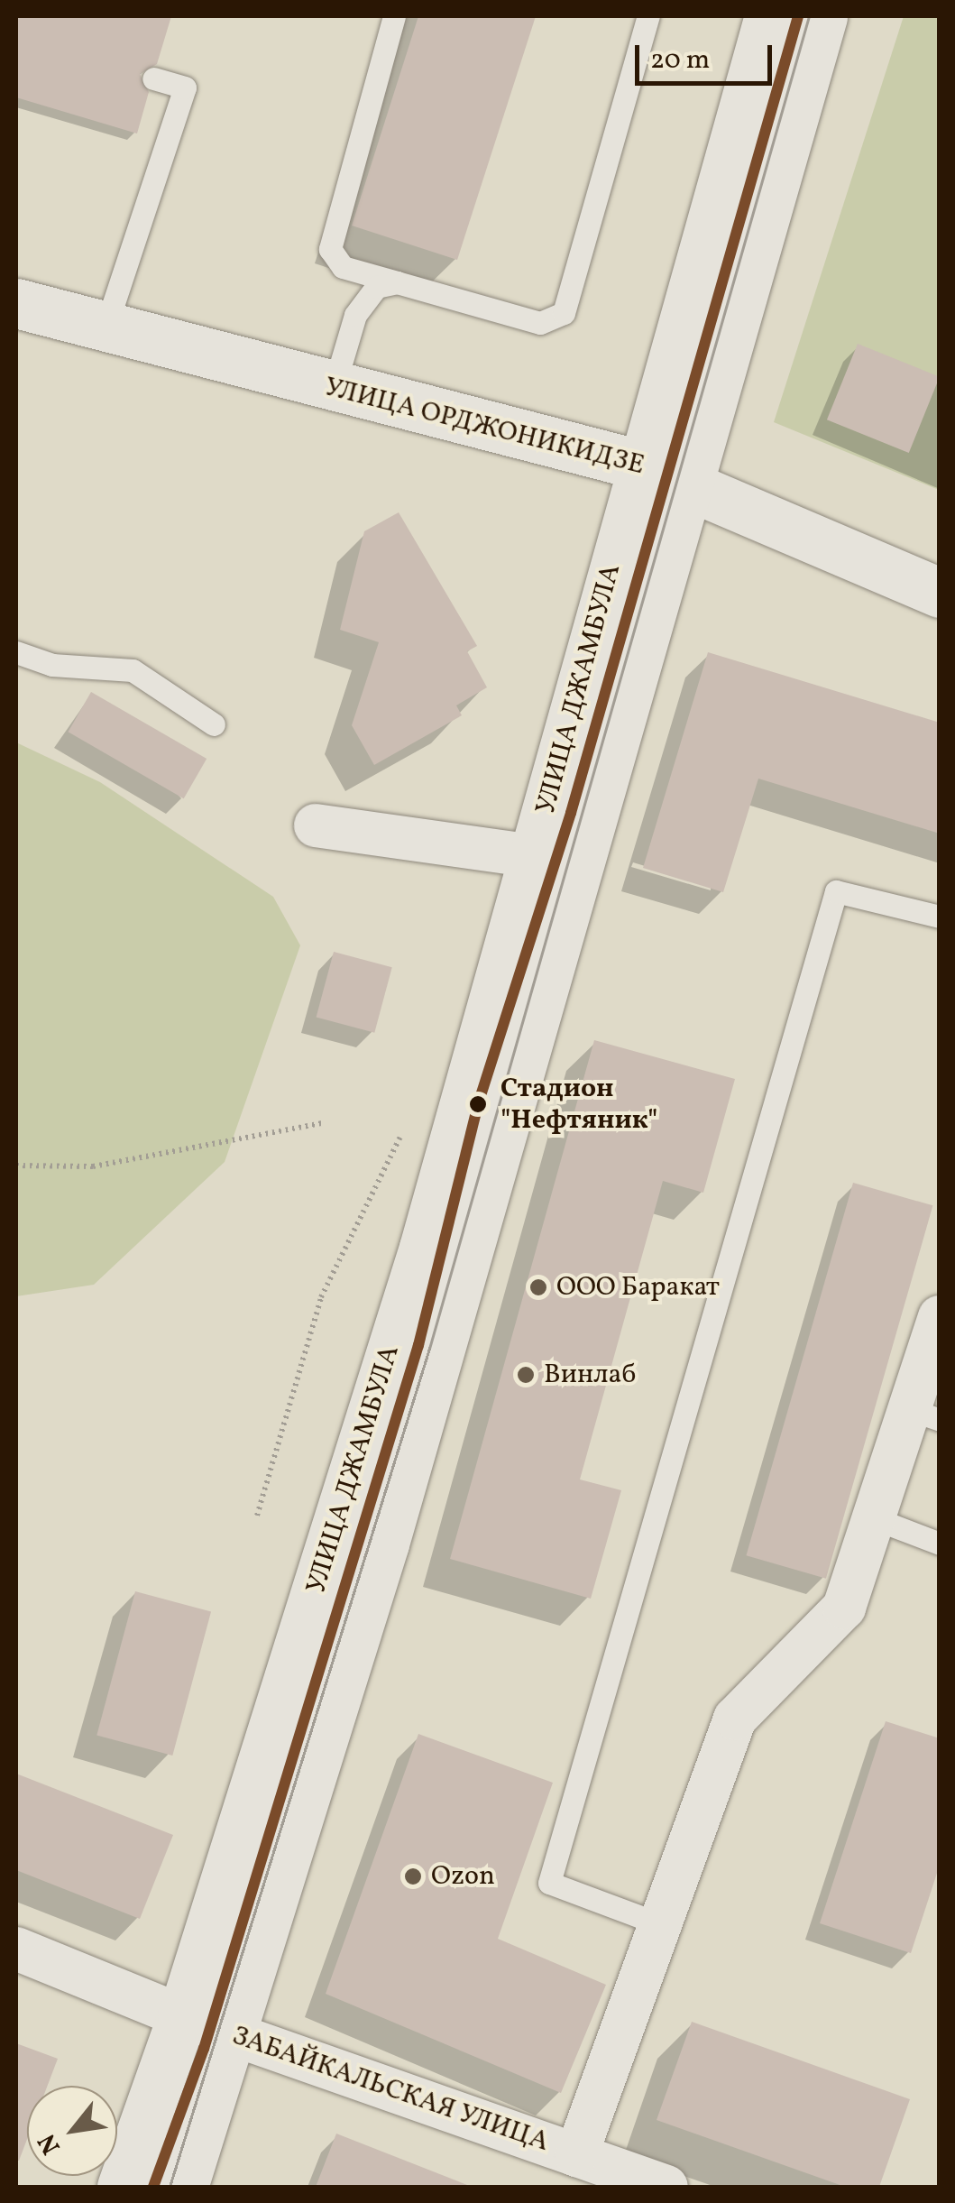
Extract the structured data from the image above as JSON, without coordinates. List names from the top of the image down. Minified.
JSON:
{"streets":{"street":["УЛИЦА ОРДЖОНИКИДЗЕ","УЛИЦА ДЖАМБУЛА","ЗАБАЙКАЛЬСКАЯ УЛИЦА"]},"crossings":[["УЛИЦА ОРДЖОНИКИДЗЕ","УЛИЦА ДЖАМБУЛА"],["УЛИЦА ДЖАМБУЛА","ЗАБАЙКАЛЬСКАЯ УЛИЦА"]],"places":["Стадион \"Нефтяник\"","ООО Баракат","Винлаб","Ozon"],"scale_bar":"20 m","north":"bottom left"}
